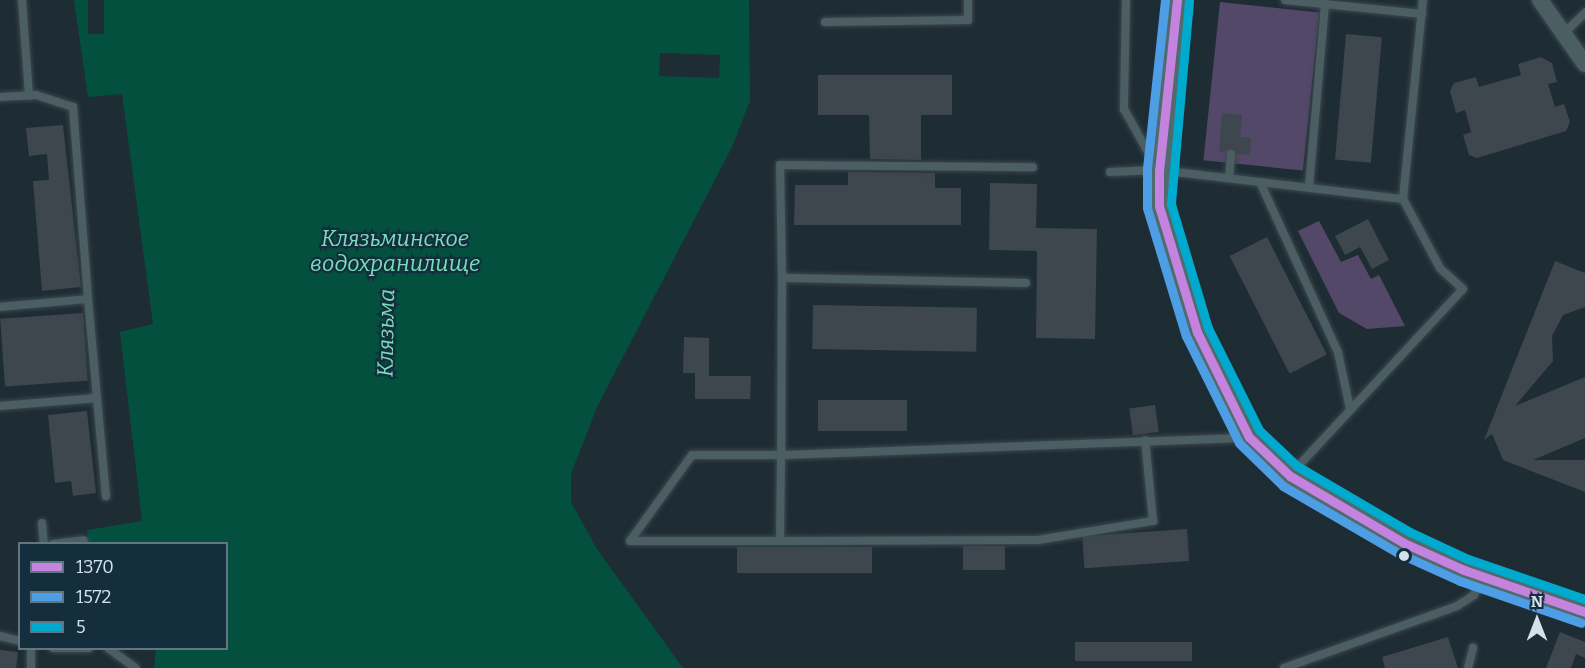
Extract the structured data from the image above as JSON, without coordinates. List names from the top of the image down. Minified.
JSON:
{"water":["Клязьминское водохранилище","Клязьма"],"lines":["transit line 1370","transit line 1572","transit line 5"],"legend":["1370","1572","5"],"north":"top"}
